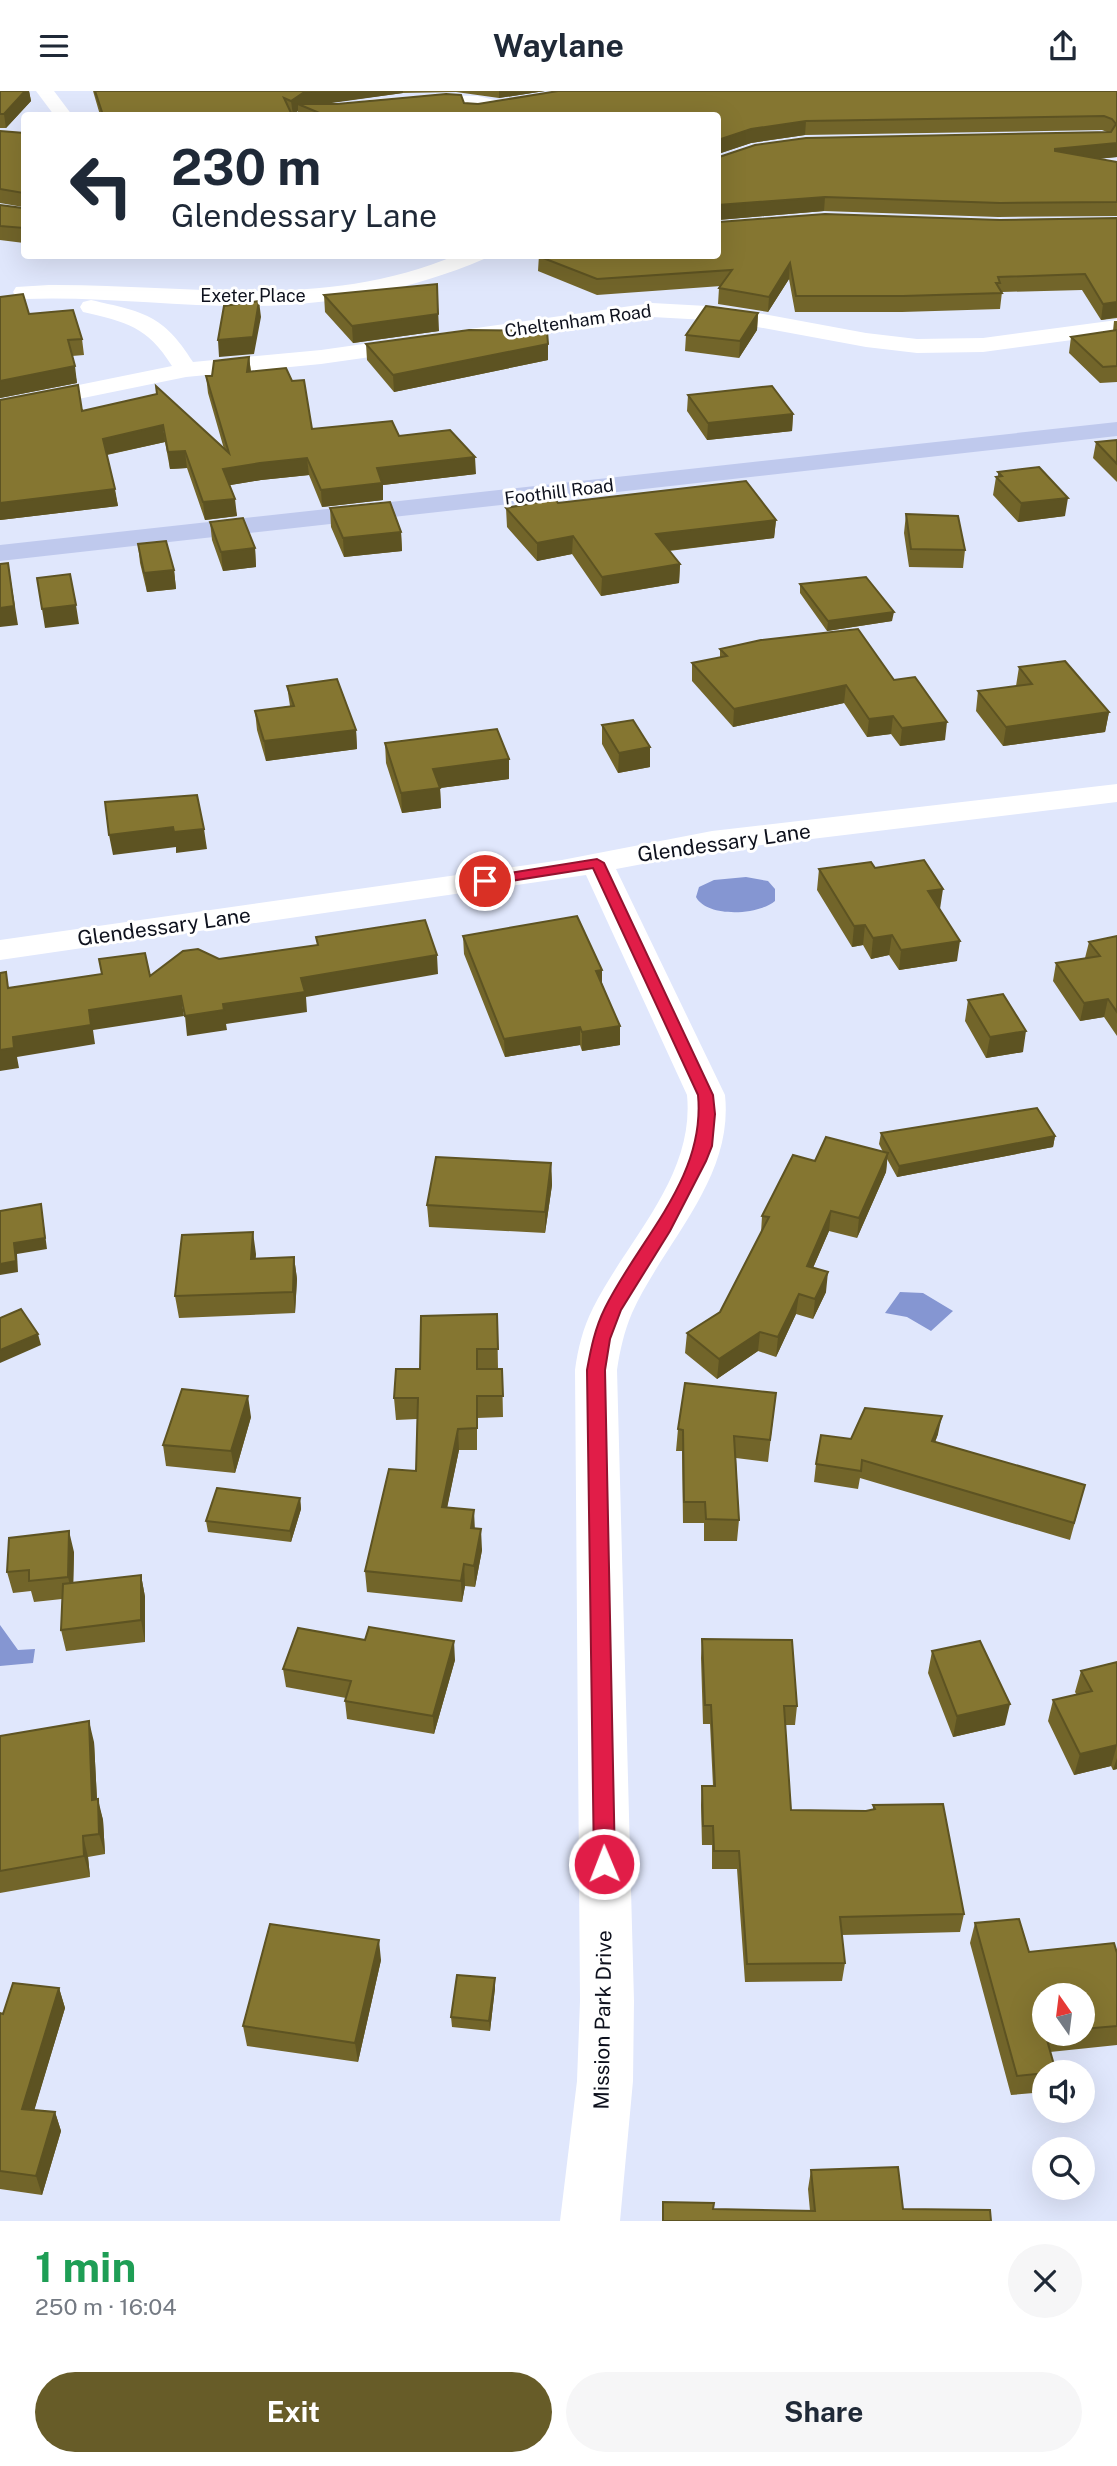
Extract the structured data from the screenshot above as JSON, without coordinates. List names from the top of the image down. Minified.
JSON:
{"streets":{"main road":["Foothill Road"],"street":["Exeter Place","Cheltenham Road","Glendessary Lane","Mission Park Drive"]},"crossings":[["Exeter Place","Cheltenham Road"],["Glendessary Lane","Mission Park Drive"]],"north":"top","page":{"header":"Waylane","turn":["230 m","Glendessary Lane"],"heading":["1 min","250 m · 16:04"],"buttons":["Exit","Share"]}}
